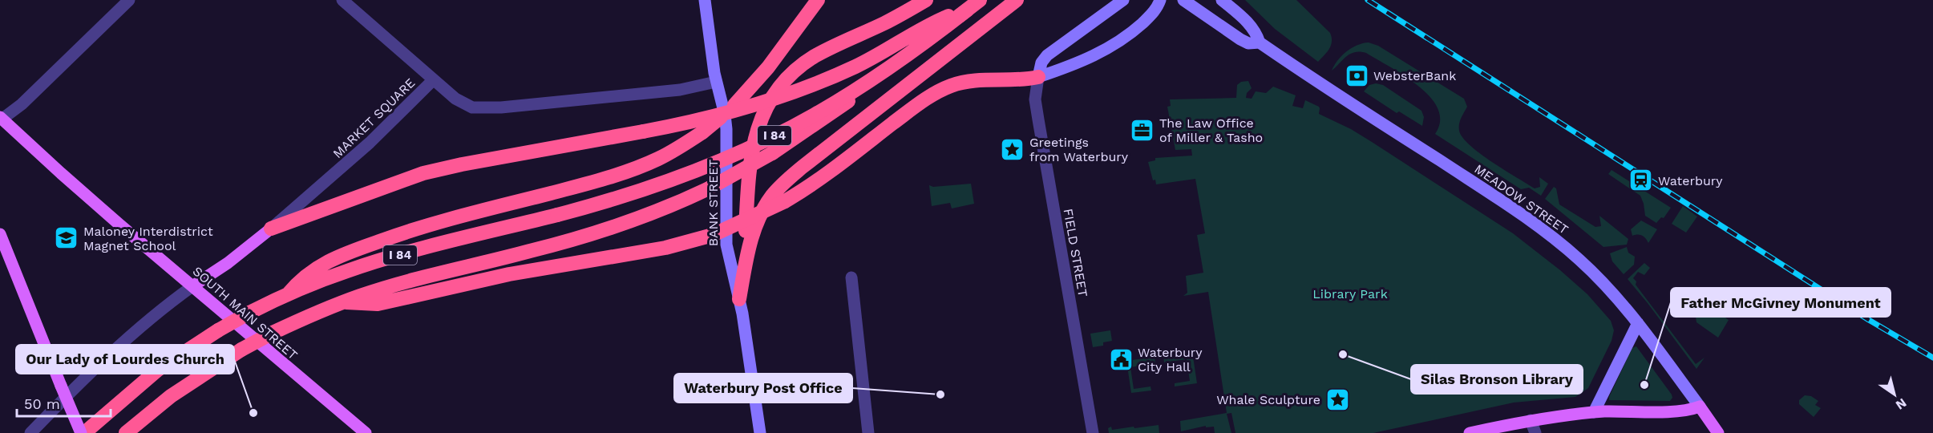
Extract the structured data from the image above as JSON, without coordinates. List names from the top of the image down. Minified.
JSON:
{"streets":{"highway":["I 84"],"main road":["MARKET SQUARE","MEADOW STREET","BANK STREET","FIELD STREET","SOUTH MAIN STREET"]},"crossings":[["MARKET SQUARE","BANK STREET"],["MARKET SQUARE","SOUTH MAIN STREET"]],"parks":["Library Park"],"places":{"bank":["WebsterBank"],"office":["The Law Office of Miller & Tasho"],"place":["Greetings from Waterbury","Whale Sculpture"],"station":["Waterbury"],"school or university":["Maloney Interdistrict Magnet School"],"other":["Silas Bronson Library","Father McGivney Monument","Waterbury Post Office","Our Lady of Lourdes Church"],"public building":["Waterbury City Hall"]},"scale_bar":"50 m","north":"bottom right"}
